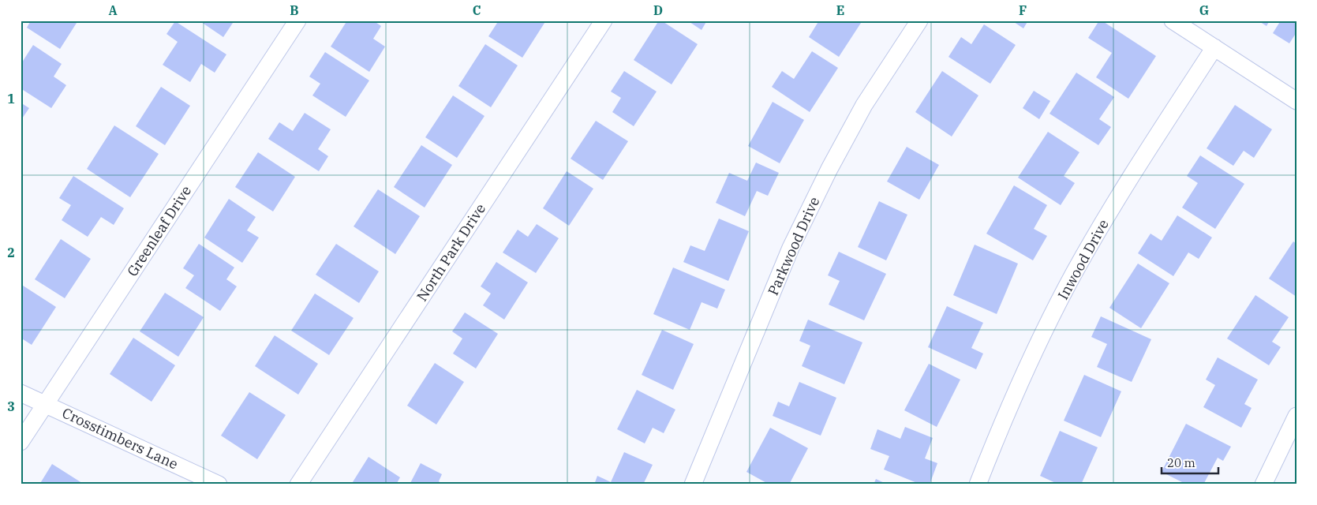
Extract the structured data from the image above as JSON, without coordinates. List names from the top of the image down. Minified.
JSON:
{"streets":{"street":["Greenleaf Drive","Parkwood Drive","North Park Drive","Inwood Drive","Crosstimbers Lane"]},"crossings":[["Greenleaf Drive","Crosstimbers Lane"]],"scale_bar":"20 m","grid":{"columns":["A","B","C","D","E","F","G"],"rows":["1","2","3"]}}
